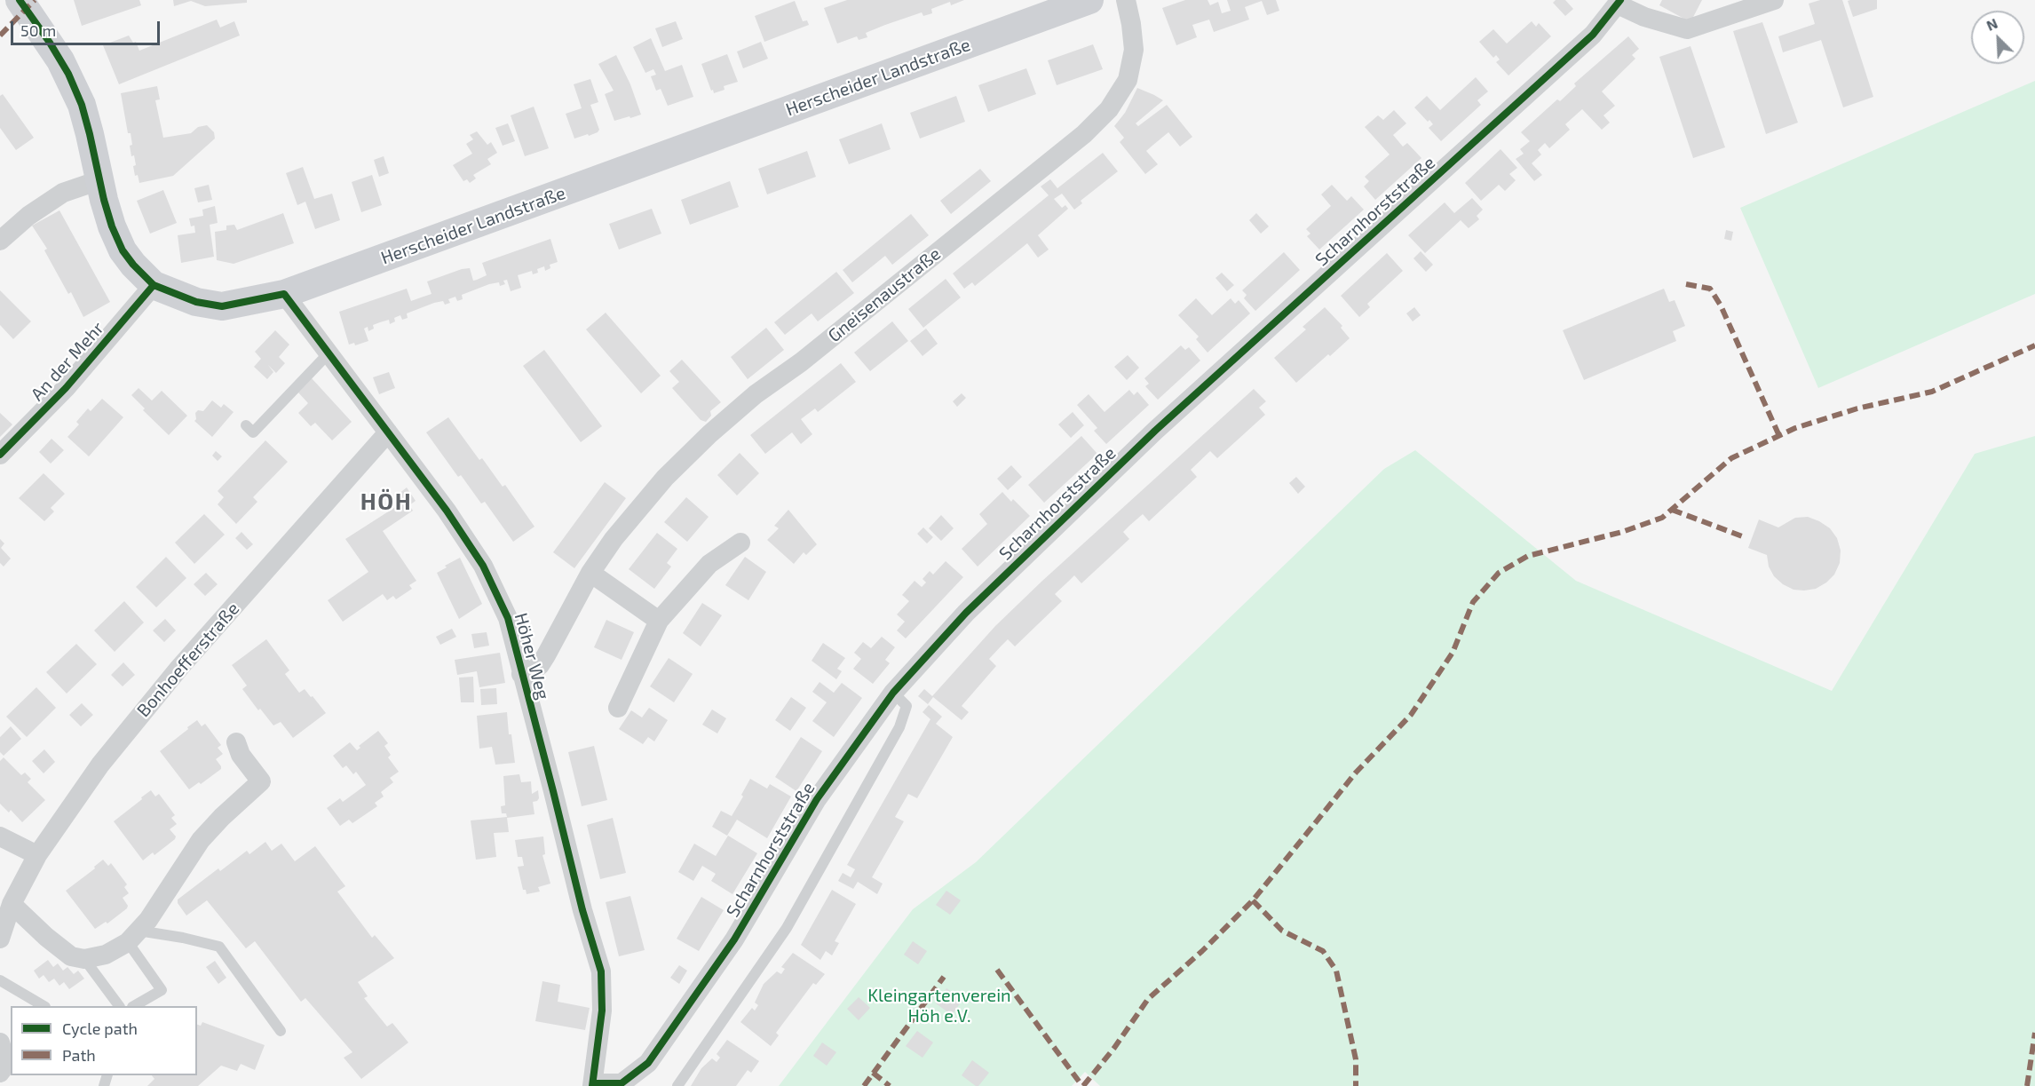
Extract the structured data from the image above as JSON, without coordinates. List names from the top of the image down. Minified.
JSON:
{"streets":{"main road":["Herscheider Landstraße"],"street":["Scharnhorststraße","Gneisenaustraße","An der Mehr","Höher Weg","Bonhoefferstraße"]},"crossings":[["Herscheider Landstraße","An der Mehr"],["Herscheider Landstraße","Höher Weg"],["Scharnhorststraße","Höher Weg"],["Gneisenaustraße","Höher Weg"],["Höher Weg","Bonhoefferstraße"]],"districts":["HÖH"],"parks":["Kleingartenverein Höh e.V."],"legend":["Cycle path","Path"],"scale_bar":"50 m","north":"top left"}
